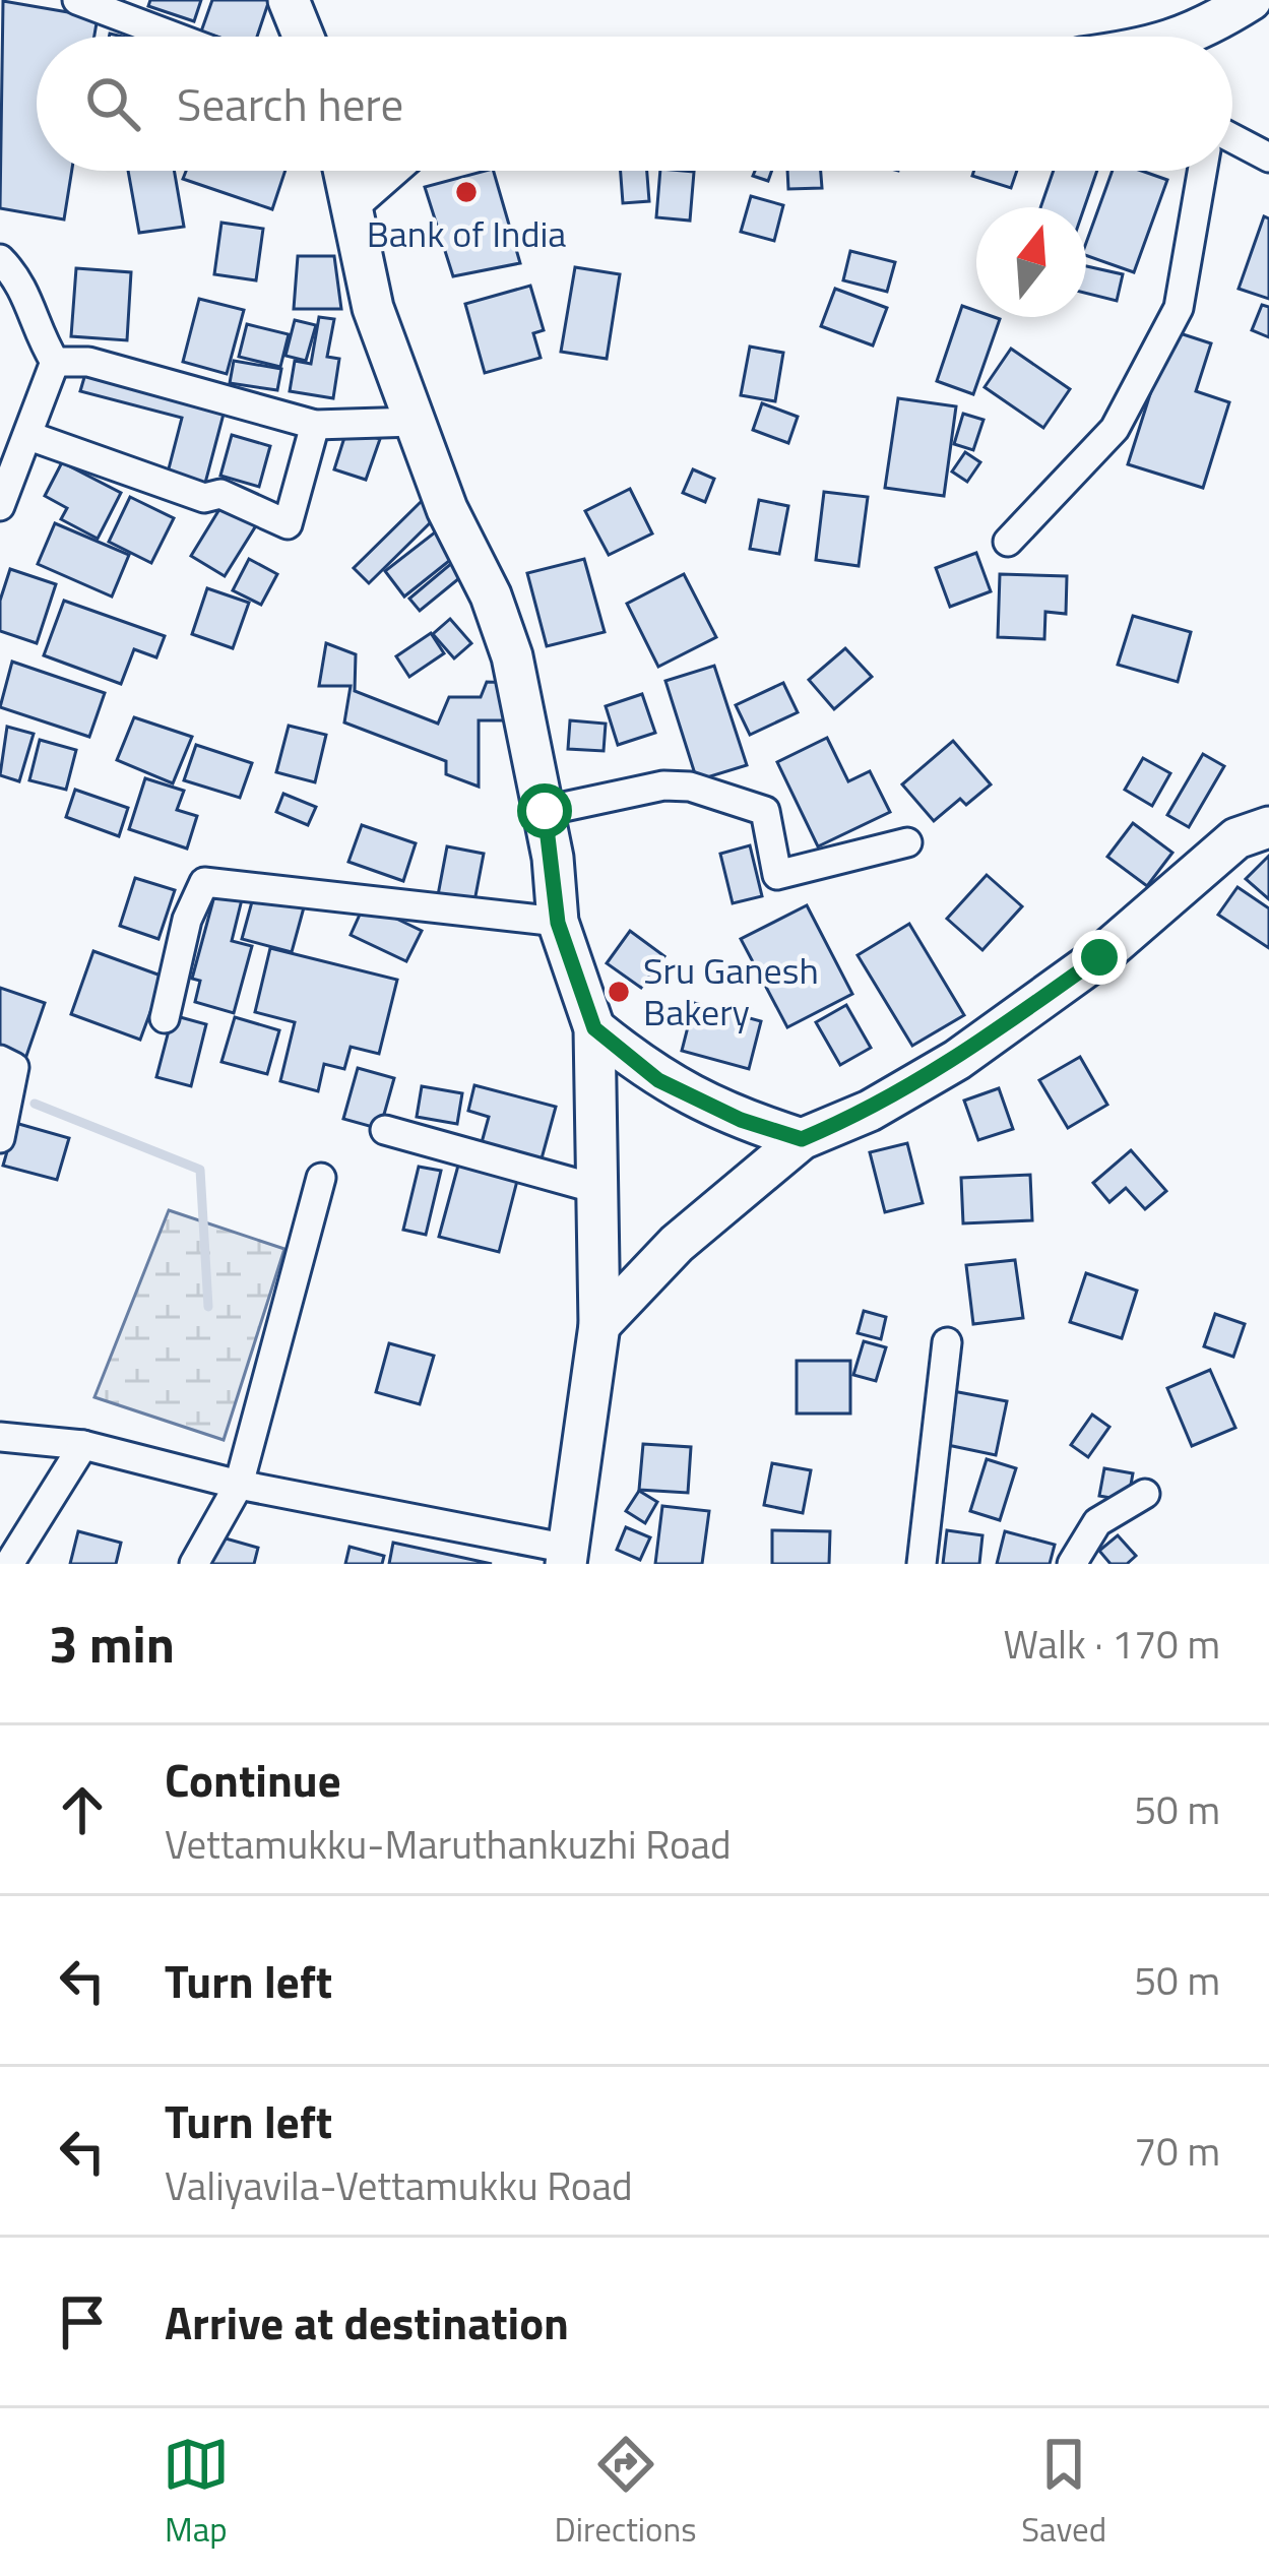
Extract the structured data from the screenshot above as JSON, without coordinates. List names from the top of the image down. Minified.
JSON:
{"places":["Bank of India","Sru Ganesh Bakery"],"north":"top","page":{"search":"Search here","heading":["3 min","Walk · 170 m"],"list":[["Continue","Vettamukku-Maruthankuzhi Road","50 m"],["Turn left","50 m"],["Turn left","Valiyavila-Vettamukku Road","70 m"],"Arrive at destination"],"nav":["Map","Directions","Saved"]}}
